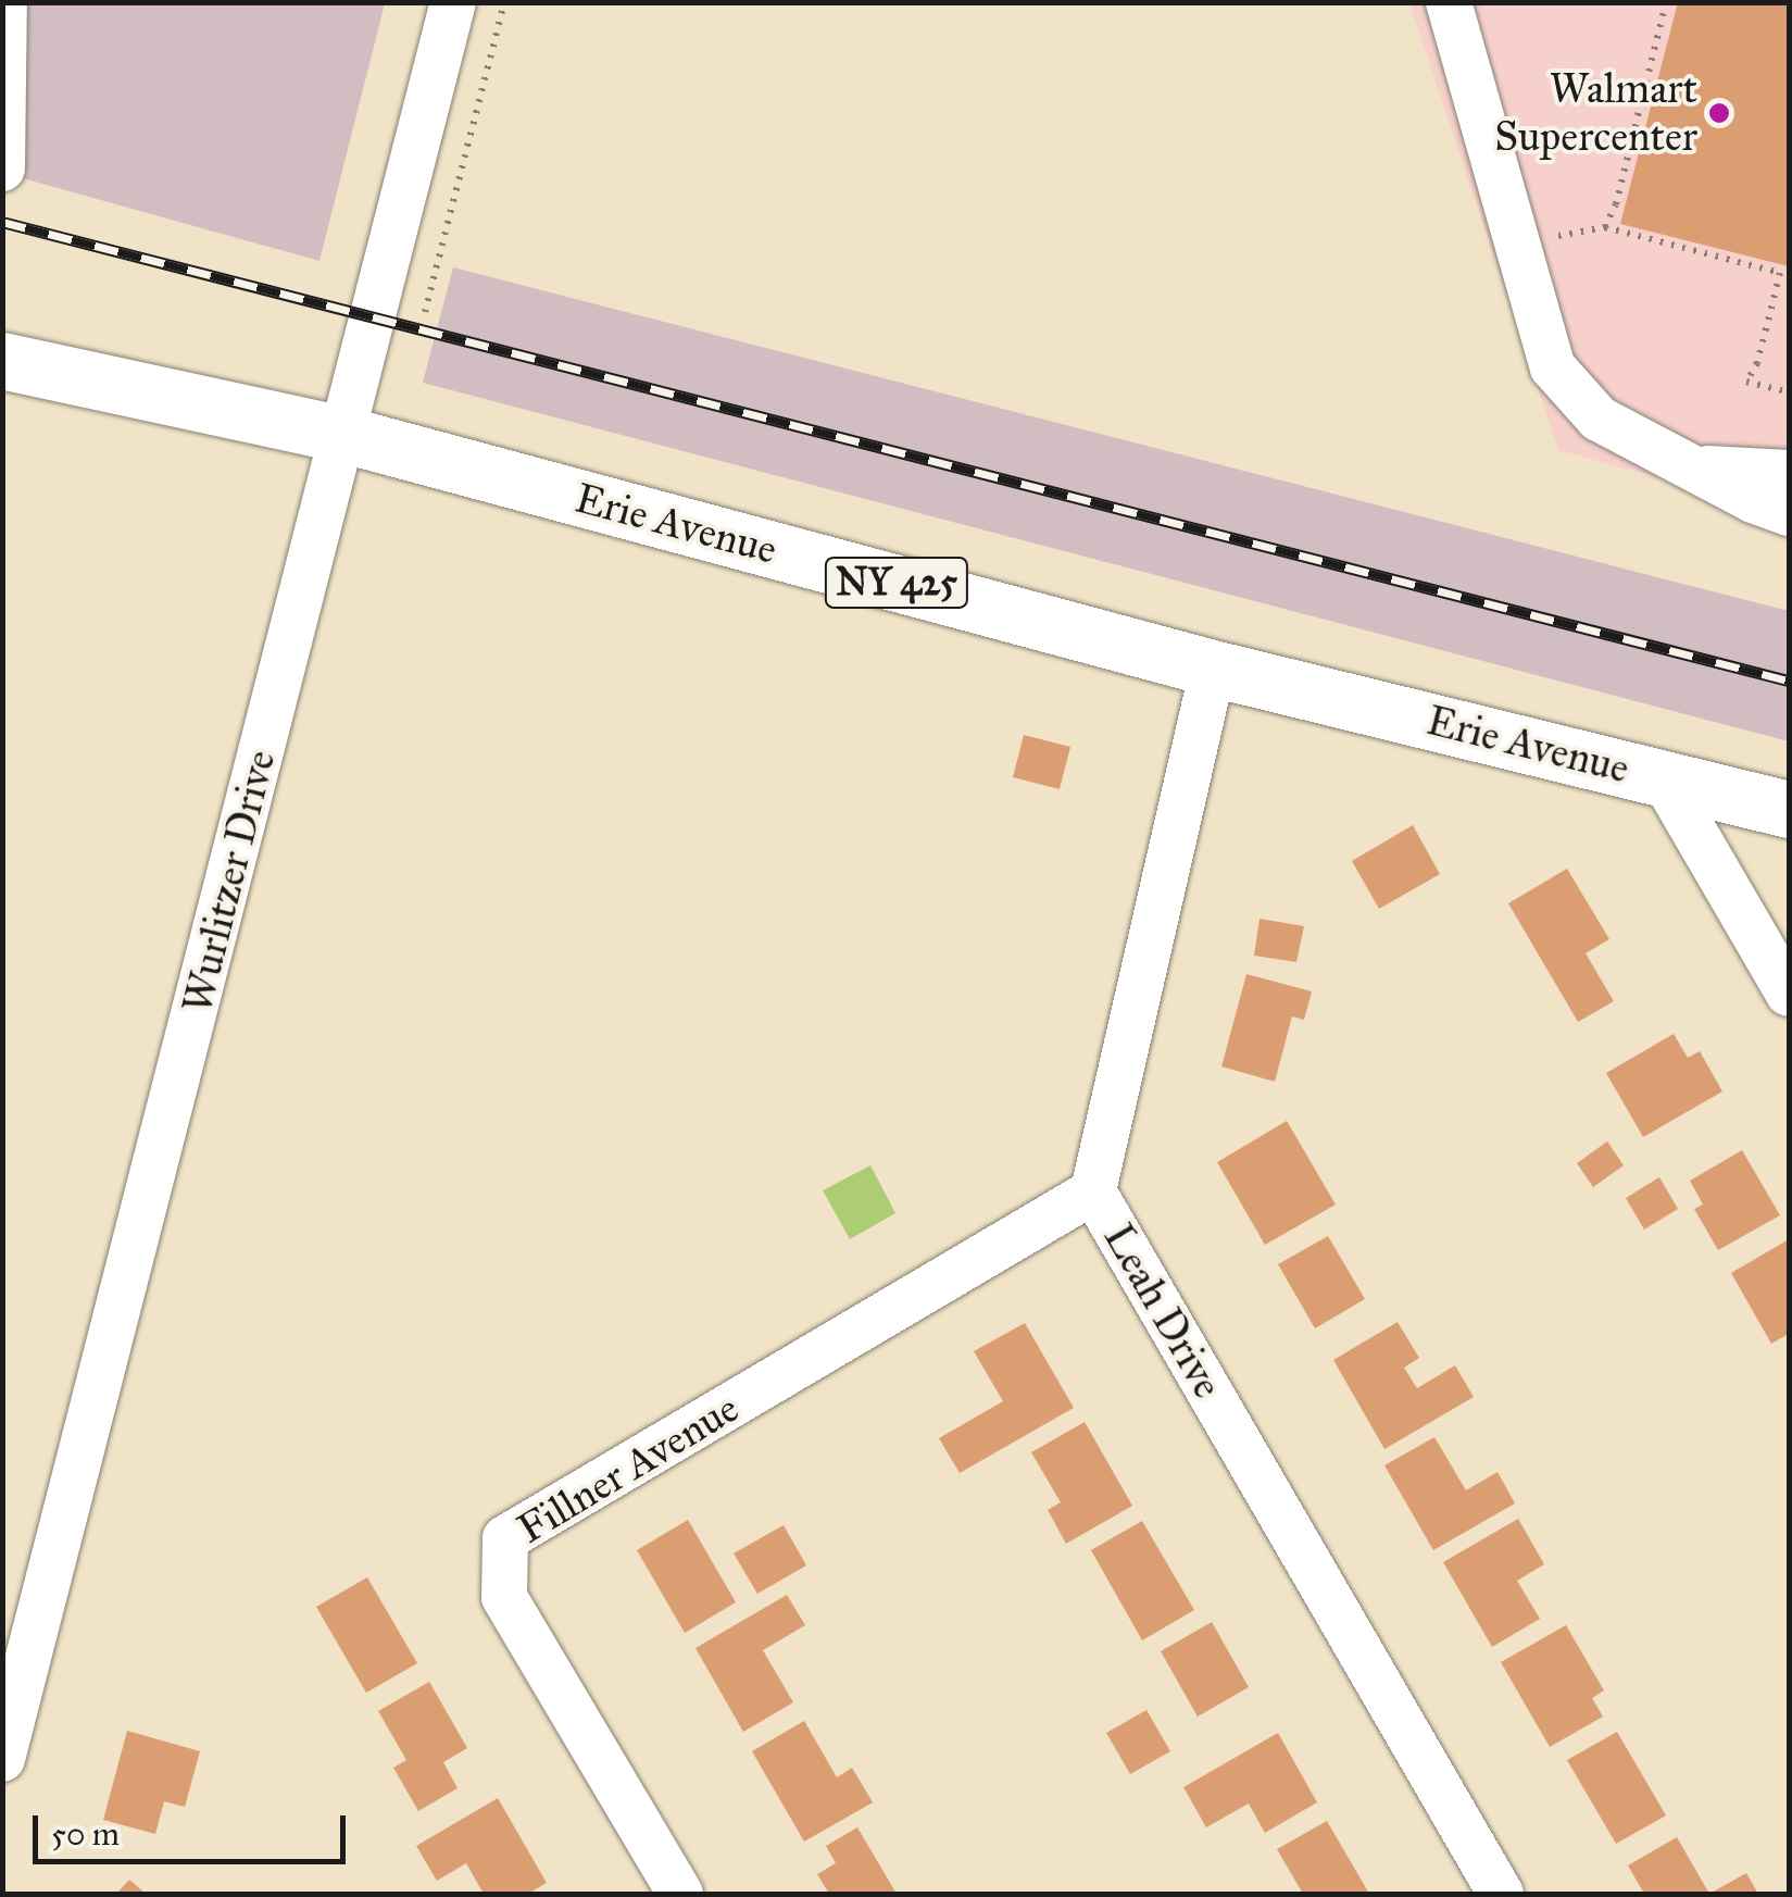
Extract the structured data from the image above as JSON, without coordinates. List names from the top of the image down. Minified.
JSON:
{"streets":{"main road":["Erie Avenue","NY 425"],"street":["Wurlitzer Drive","Leah Drive","Fillner Avenue"]},"crossings":[["Erie Avenue","Wurlitzer Drive"],["Erie Avenue","Leah Drive"],["Leah Drive","Fillner Avenue"]],"places":["Walmart Supercenter"],"scale_bar":"50 m"}
